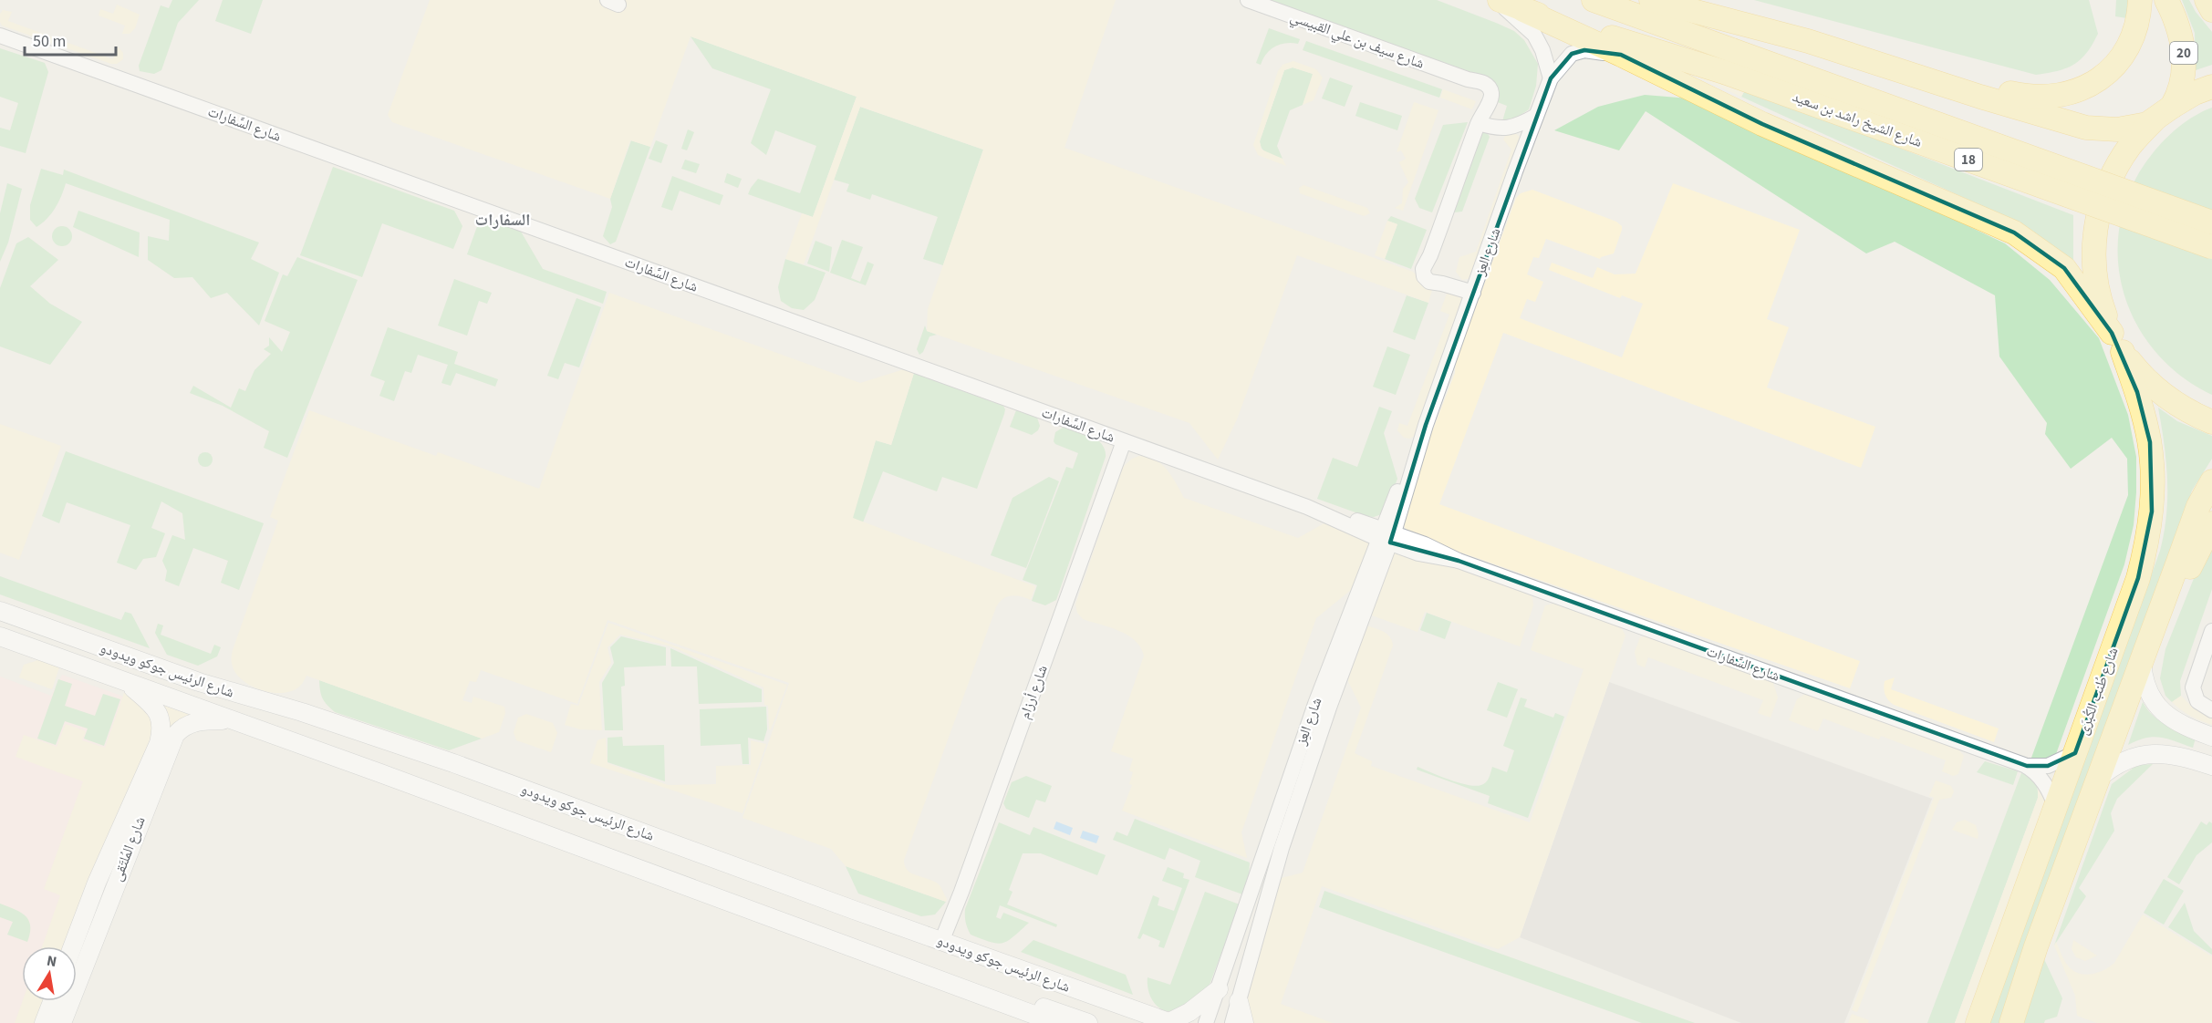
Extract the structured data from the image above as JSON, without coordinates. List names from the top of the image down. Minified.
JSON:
{"streets":{"main road":["20","شارع الشيخ راشد بن سعيد","18","شارع طُنب الكُبرَى"],"street":["شارع سيف بن علي القبيسي","شارع السَّفارات","شارع العِز","شارع الرئيس جوكو ويدودو","شارع أرزام","شارع المُلتَقى"]},"crossings":[["شارع السَّفارات","شارع العِز"],["شارع السَّفارات","شارع طُنب الكُبرَى"],["شارع السَّفارات","شارع أرزام"],["شارع الرئيس جوكو ويدودو","شارع أرزام"],["شارع الرئيس جوكو ويدودو","شارع المُلتَقى"]],"districts":["السفارات"],"scale_bar":"50 m","north":"top"}
